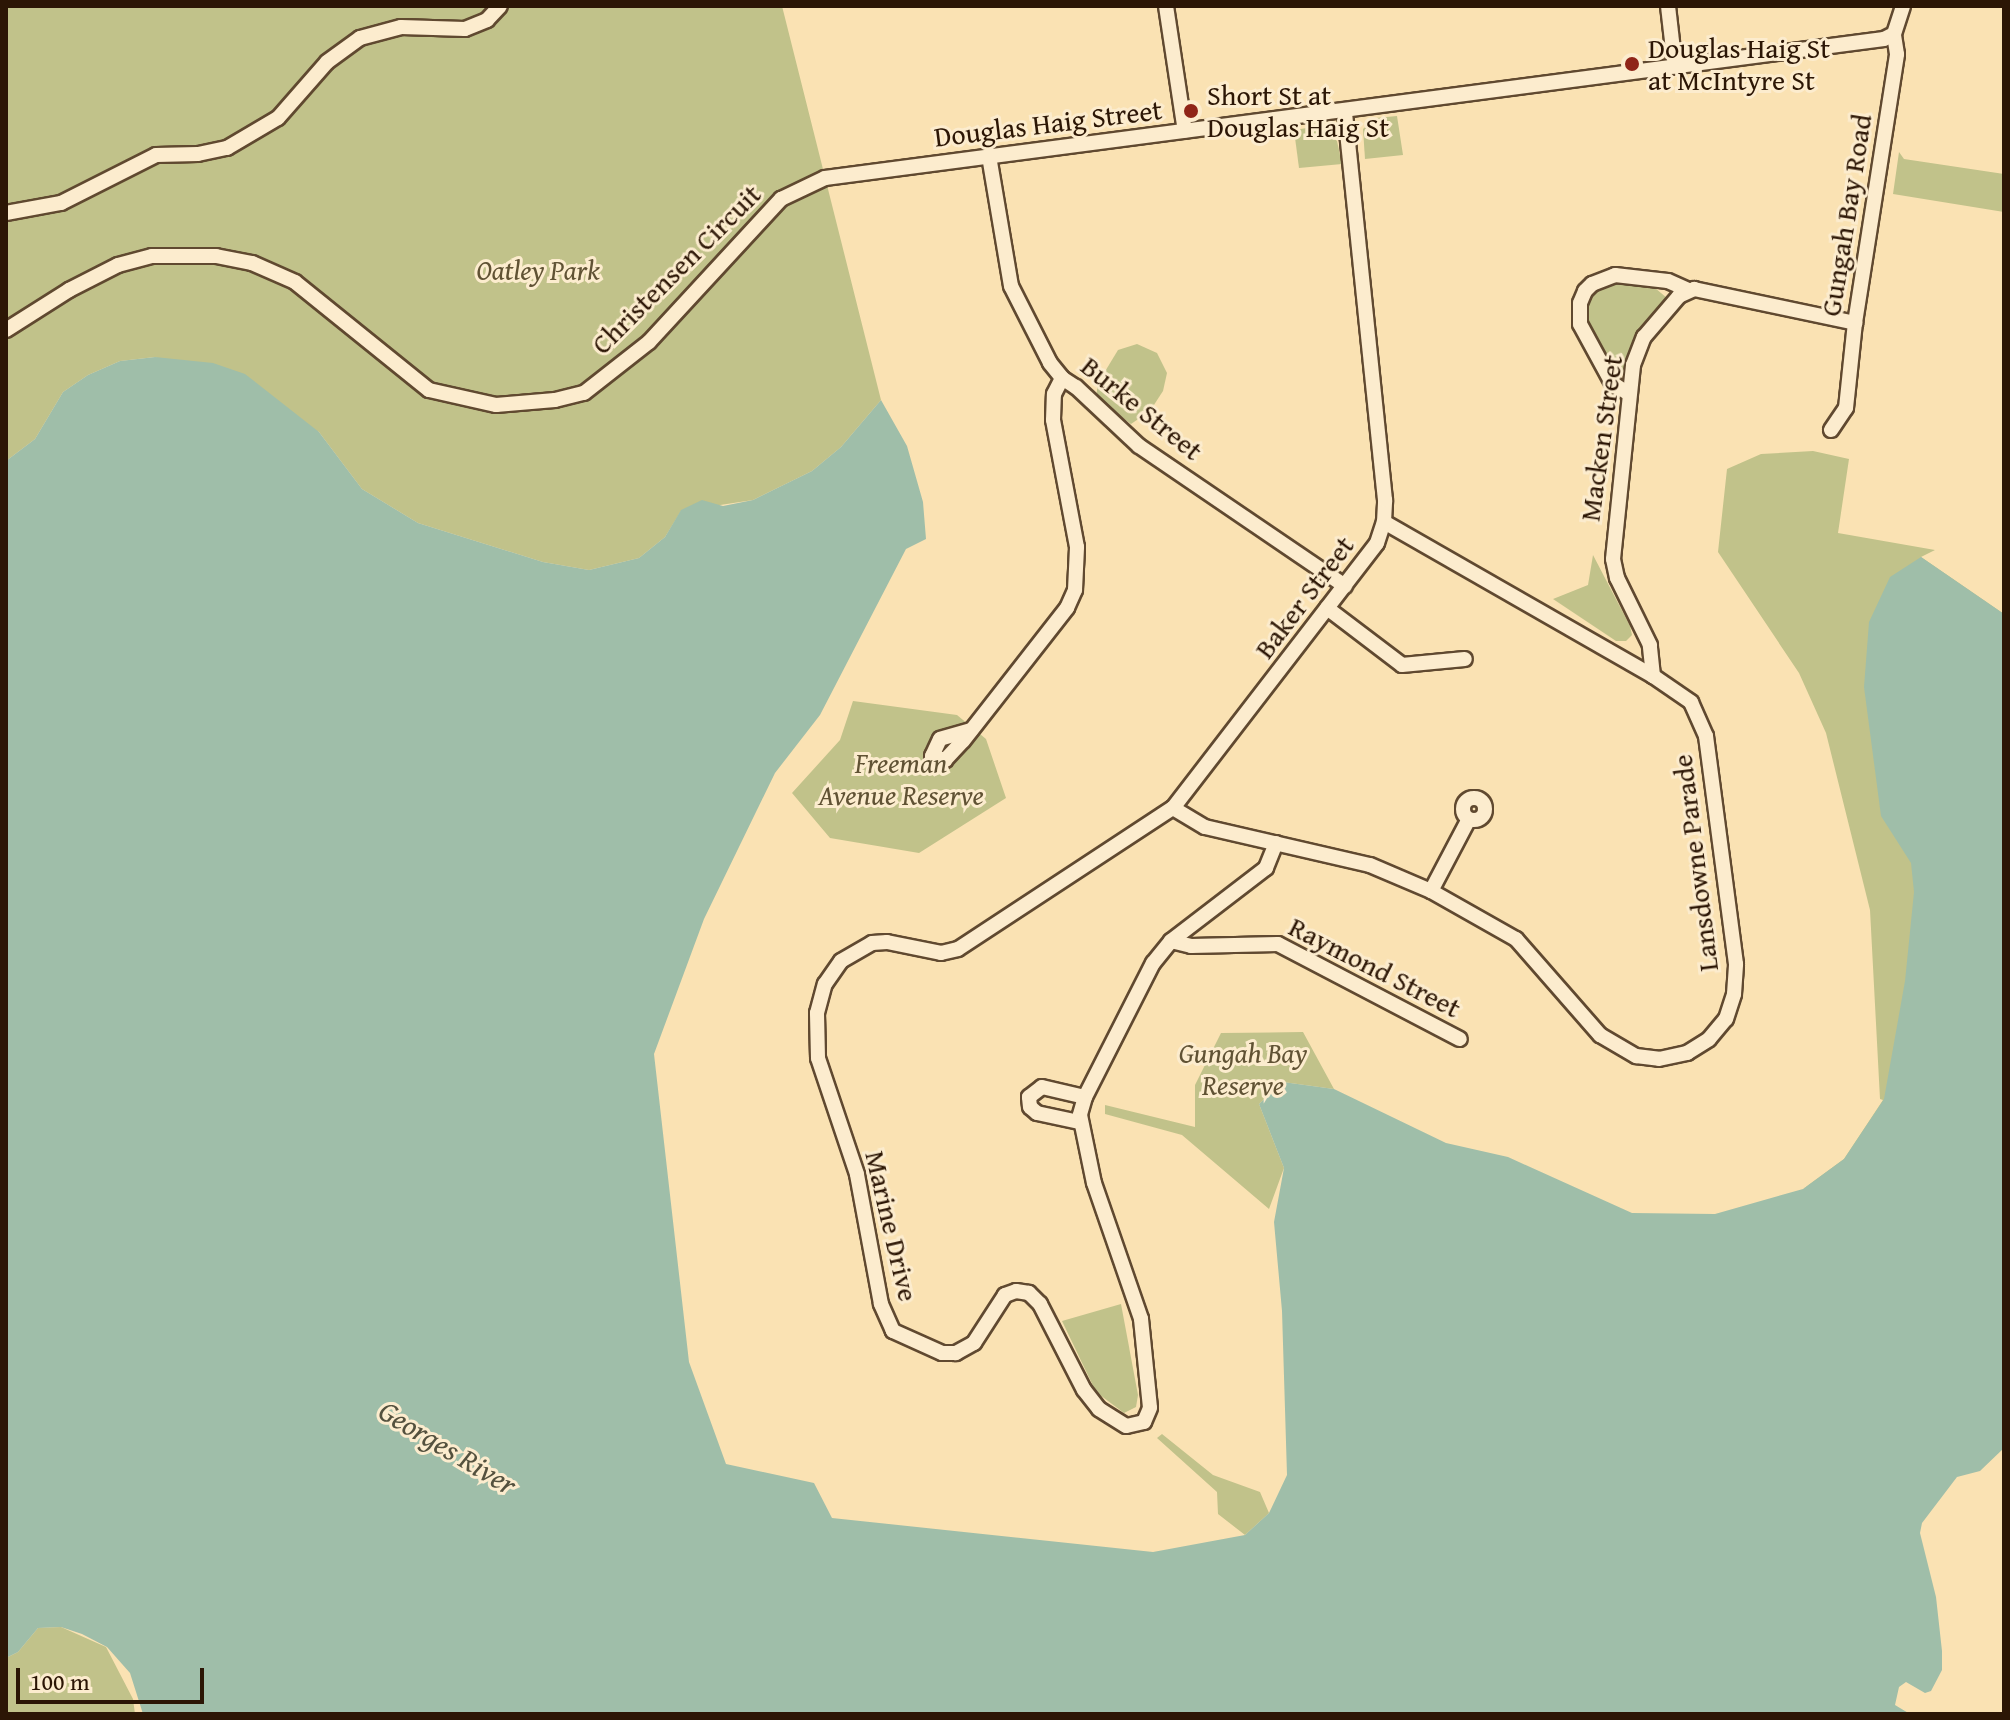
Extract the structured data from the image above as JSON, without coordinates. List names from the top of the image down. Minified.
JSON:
{"streets":{"street":["Douglas Haig Street","Gungah Bay Road","Christensen Circuit","Burke Street","Macken Street","Baker Street","Lansdowne Parade","Raymond Street","Marine Drive"]},"crossings":[["Douglas Haig Street","Gungah Bay Road"],["Douglas Haig Street","Christensen Circuit"],["Douglas Haig Street","Burke Street"],["Douglas Haig Street","Baker Street"],["Burke Street","Baker Street"],["Macken Street","Lansdowne Parade"],["Baker Street","Lansdowne Parade"],["Baker Street","Marine Drive"],["Lansdowne Parade","Marine Drive"],["Raymond Street","Marine Drive"]],"water":["Georges River"],"parks":["Oatley Park","Freeman Avenue Reserve","Gungah Bay Reserve"],"places":["Douglas Haig St at McIntyre St","Short St at Douglas Haig St"],"scale_bar":"100 m"}
